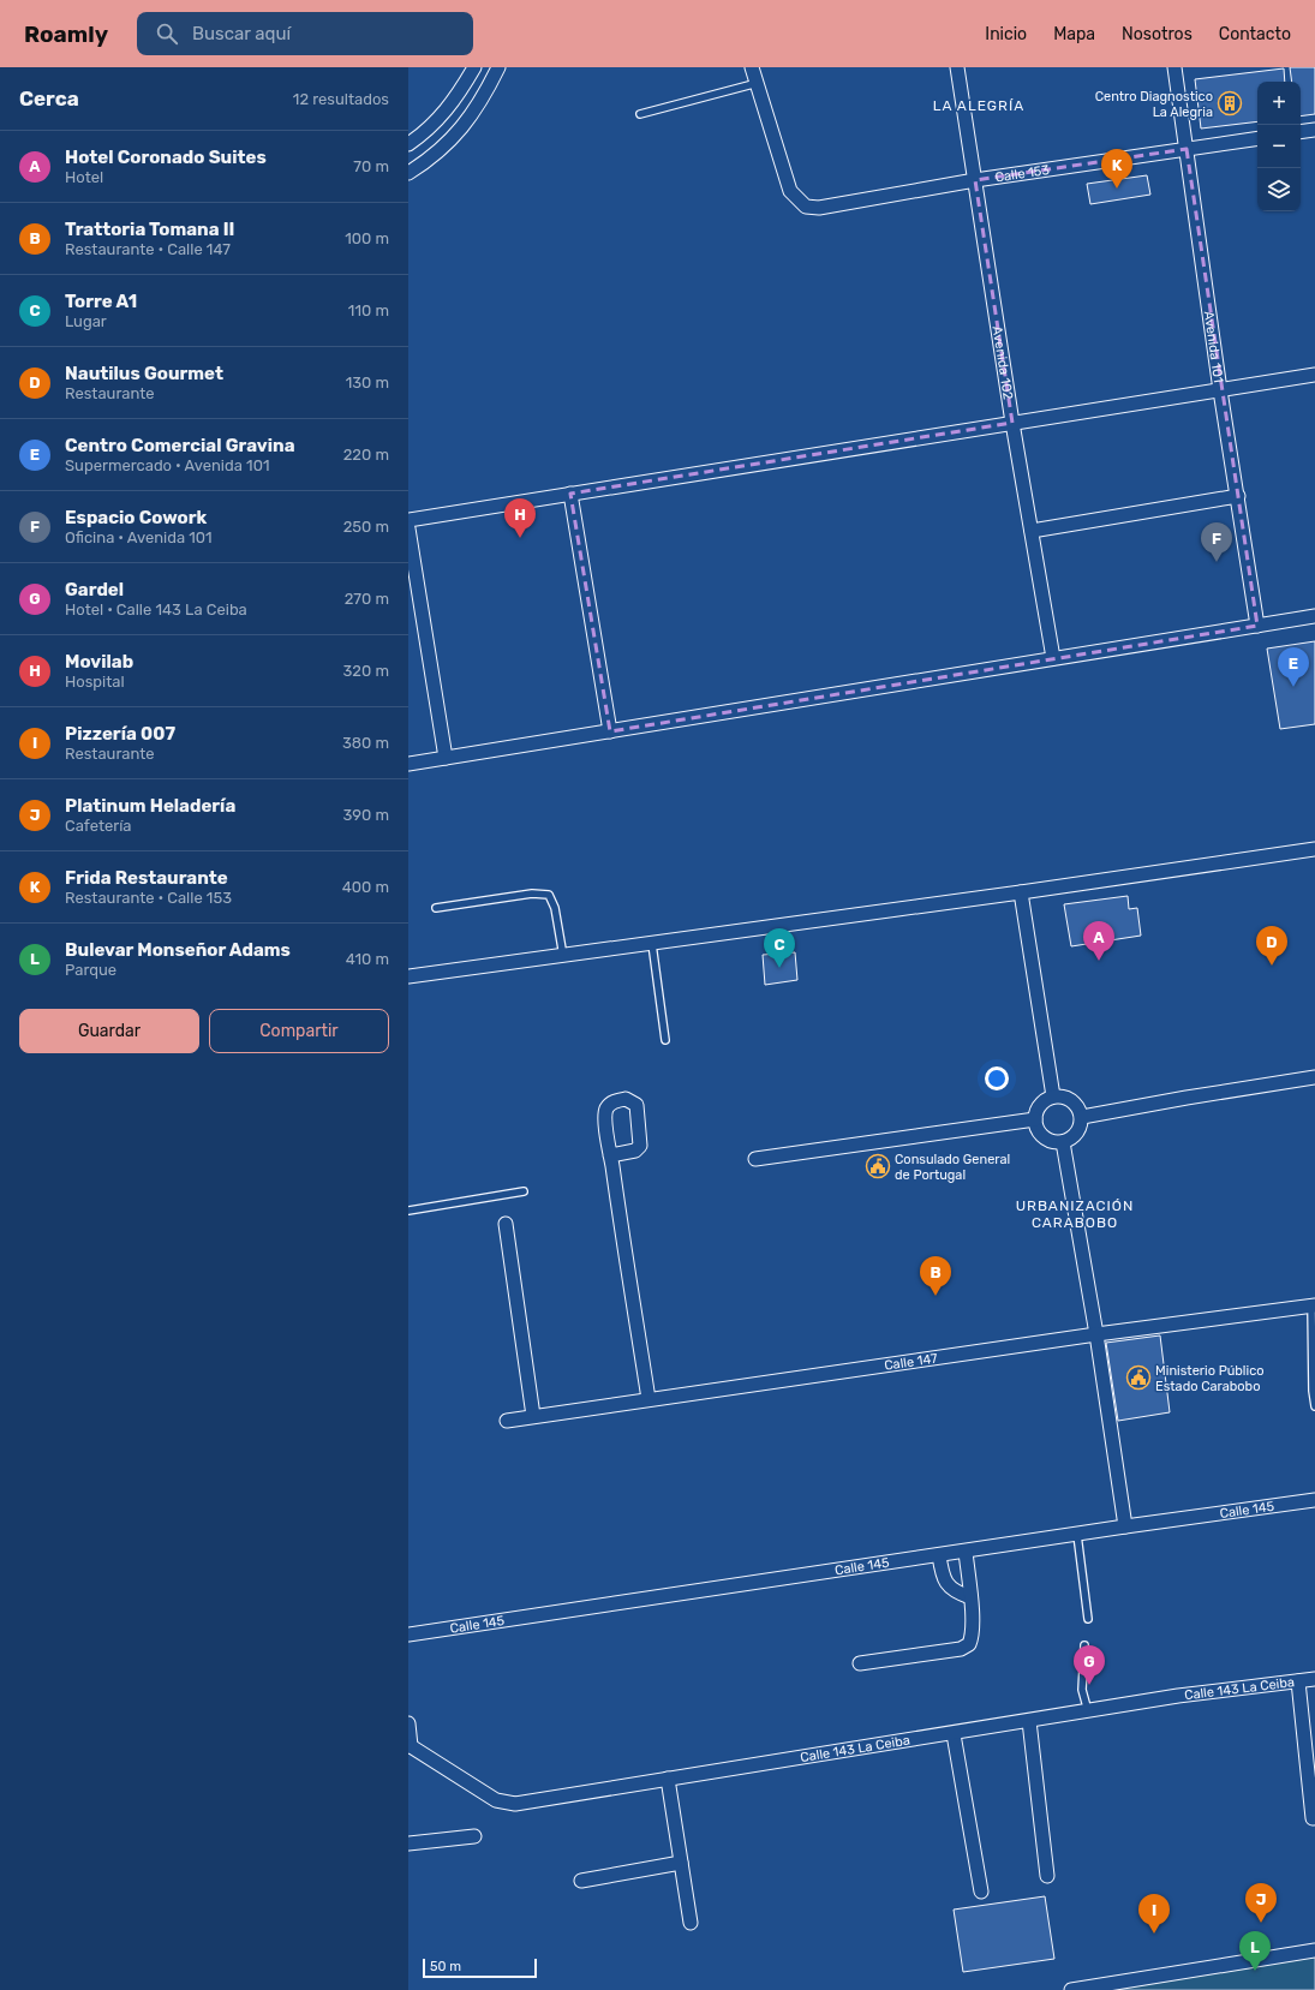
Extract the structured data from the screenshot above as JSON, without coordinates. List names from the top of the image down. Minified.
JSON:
{"streets":{"street":["Calle 153","Avenida 101","Avenida 102","Calle 147","Calle 145","Calle 143 La Ceiba"]},"crossings":[["Calle 153","Avenida 101"],["Calle 153","Avenida 102"]],"districts":["LA ALEGRÍA","URBANIZACIÓN CARABOBO"],"places":{"building":["Centro Diagnostico La Alegria"],"public building":["Consulado General de Portugal","Ministerio Público Estado Carabobo"]},"scale_bar":"50 m","page":{"header":"Roamly","search":"Buscar aquí","nav":["Inicio","Mapa","Nosotros","Contacto"],"heading":["Cerca","12 resultados"],"map_buttons":["+","−"],"list":[{"mark":"A","name":"Hotel Coronado Suites","note":"Hotel","value":"70 m"},{"mark":"B","name":"Trattoria Tomana II","note":"Restaurante · Calle 147","value":"100 m"},{"mark":"C","name":"Torre A1","note":"Lugar","value":"110 m"},{"mark":"D","name":"Nautilus Gourmet","note":"Restaurante","value":"130 m"},{"mark":"E","name":"Centro Comercial Gravina","note":"Supermercado · Avenida 101","value":"220 m"},{"mark":"F","name":"Espacio Cowork","note":"Oficina · Avenida 101","value":"250 m"},{"mark":"G","name":"Gardel","note":"Hotel · Calle 143 La Ceiba","value":"270 m"},{"mark":"H","name":"Movilab","note":"Hospital","value":"320 m"},{"mark":"I","name":"Pizzería 007","note":"Restaurante","value":"380 m"},{"mark":"J","name":"Platinum Heladería","note":"Cafetería","value":"390 m"},{"mark":"K","name":"Frida Restaurante","note":"Restaurante · Calle 153","value":"400 m"},{"mark":"L","name":"Bulevar Monseñor Adams","note":"Parque","value":"410 m"}],"pins":["K","H","F","E","A","D","C","B","G","J","I","L"],"buttons":["Guardar","Compartir"],"scale":"50 m"}}
